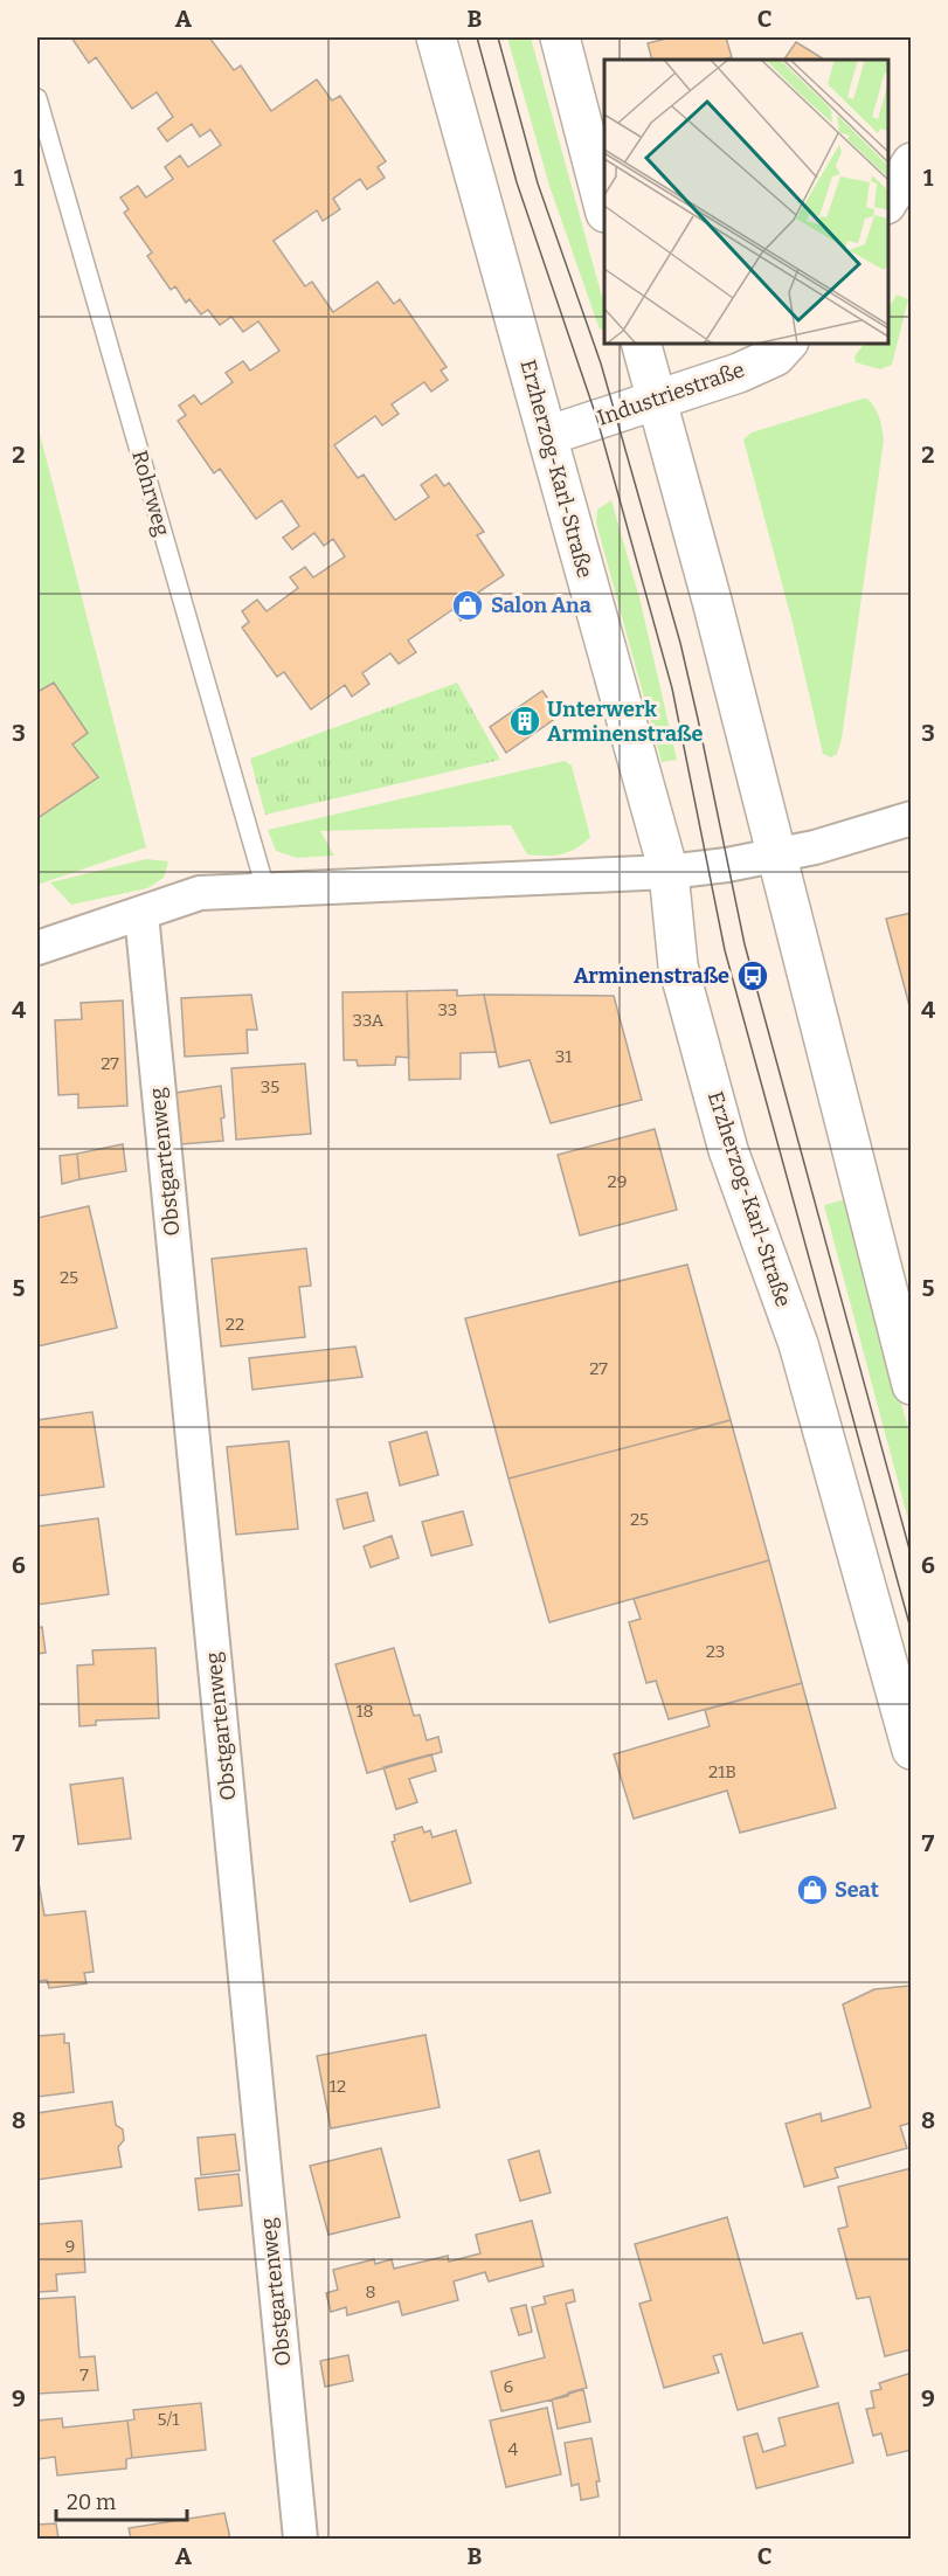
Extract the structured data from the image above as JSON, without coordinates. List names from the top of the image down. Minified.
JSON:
{"streets":{"main road":["Industriestraße","Erzherzog-Karl-Straße"],"street":["Obstgartenweg"],"lane":["Rohrweg"]},"crossings":[["Industriestraße","Erzherzog-Karl-Straße"]],"places":{"shop":["Salon Ana","Seat"],"building":["Unterwerk Arminenstraße"],"bus stop":["Arminenstraße"]},"house_numbers":["33","33A","31","27","35","29","25","22","27","25","23","18","21B","12","9","8","7","6","5/1","4"],"scale_bar":"20 m","grid":{"columns":["A","B","C"],"rows":["1","2","3","4","5","6","7","8","9"]}}
